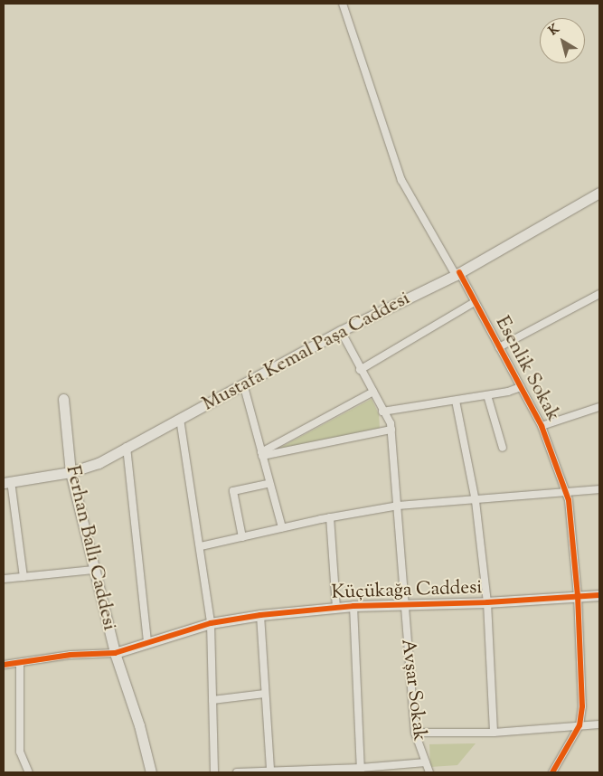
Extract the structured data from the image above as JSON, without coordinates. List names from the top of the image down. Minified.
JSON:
{"streets":{"street":["Mustafa Kemal Paşa Caddesi","Esenlik Sokak","Ferhan Ballı Caddesi","Küçükağa Caddesi","Avşar Sokak"]},"crossings":[["Mustafa Kemal Paşa Caddesi","Esenlik Sokak"],["Mustafa Kemal Paşa Caddesi","Ferhan Ballı Caddesi"],["Mustafa Kemal Paşa Caddesi","Avşar Sokak"],["Esenlik Sokak","Küçükağa Caddesi"],["Ferhan Ballı Caddesi","Küçükağa Caddesi"],["Küçükağa Caddesi","Avşar Sokak"]],"north":"top left"}
